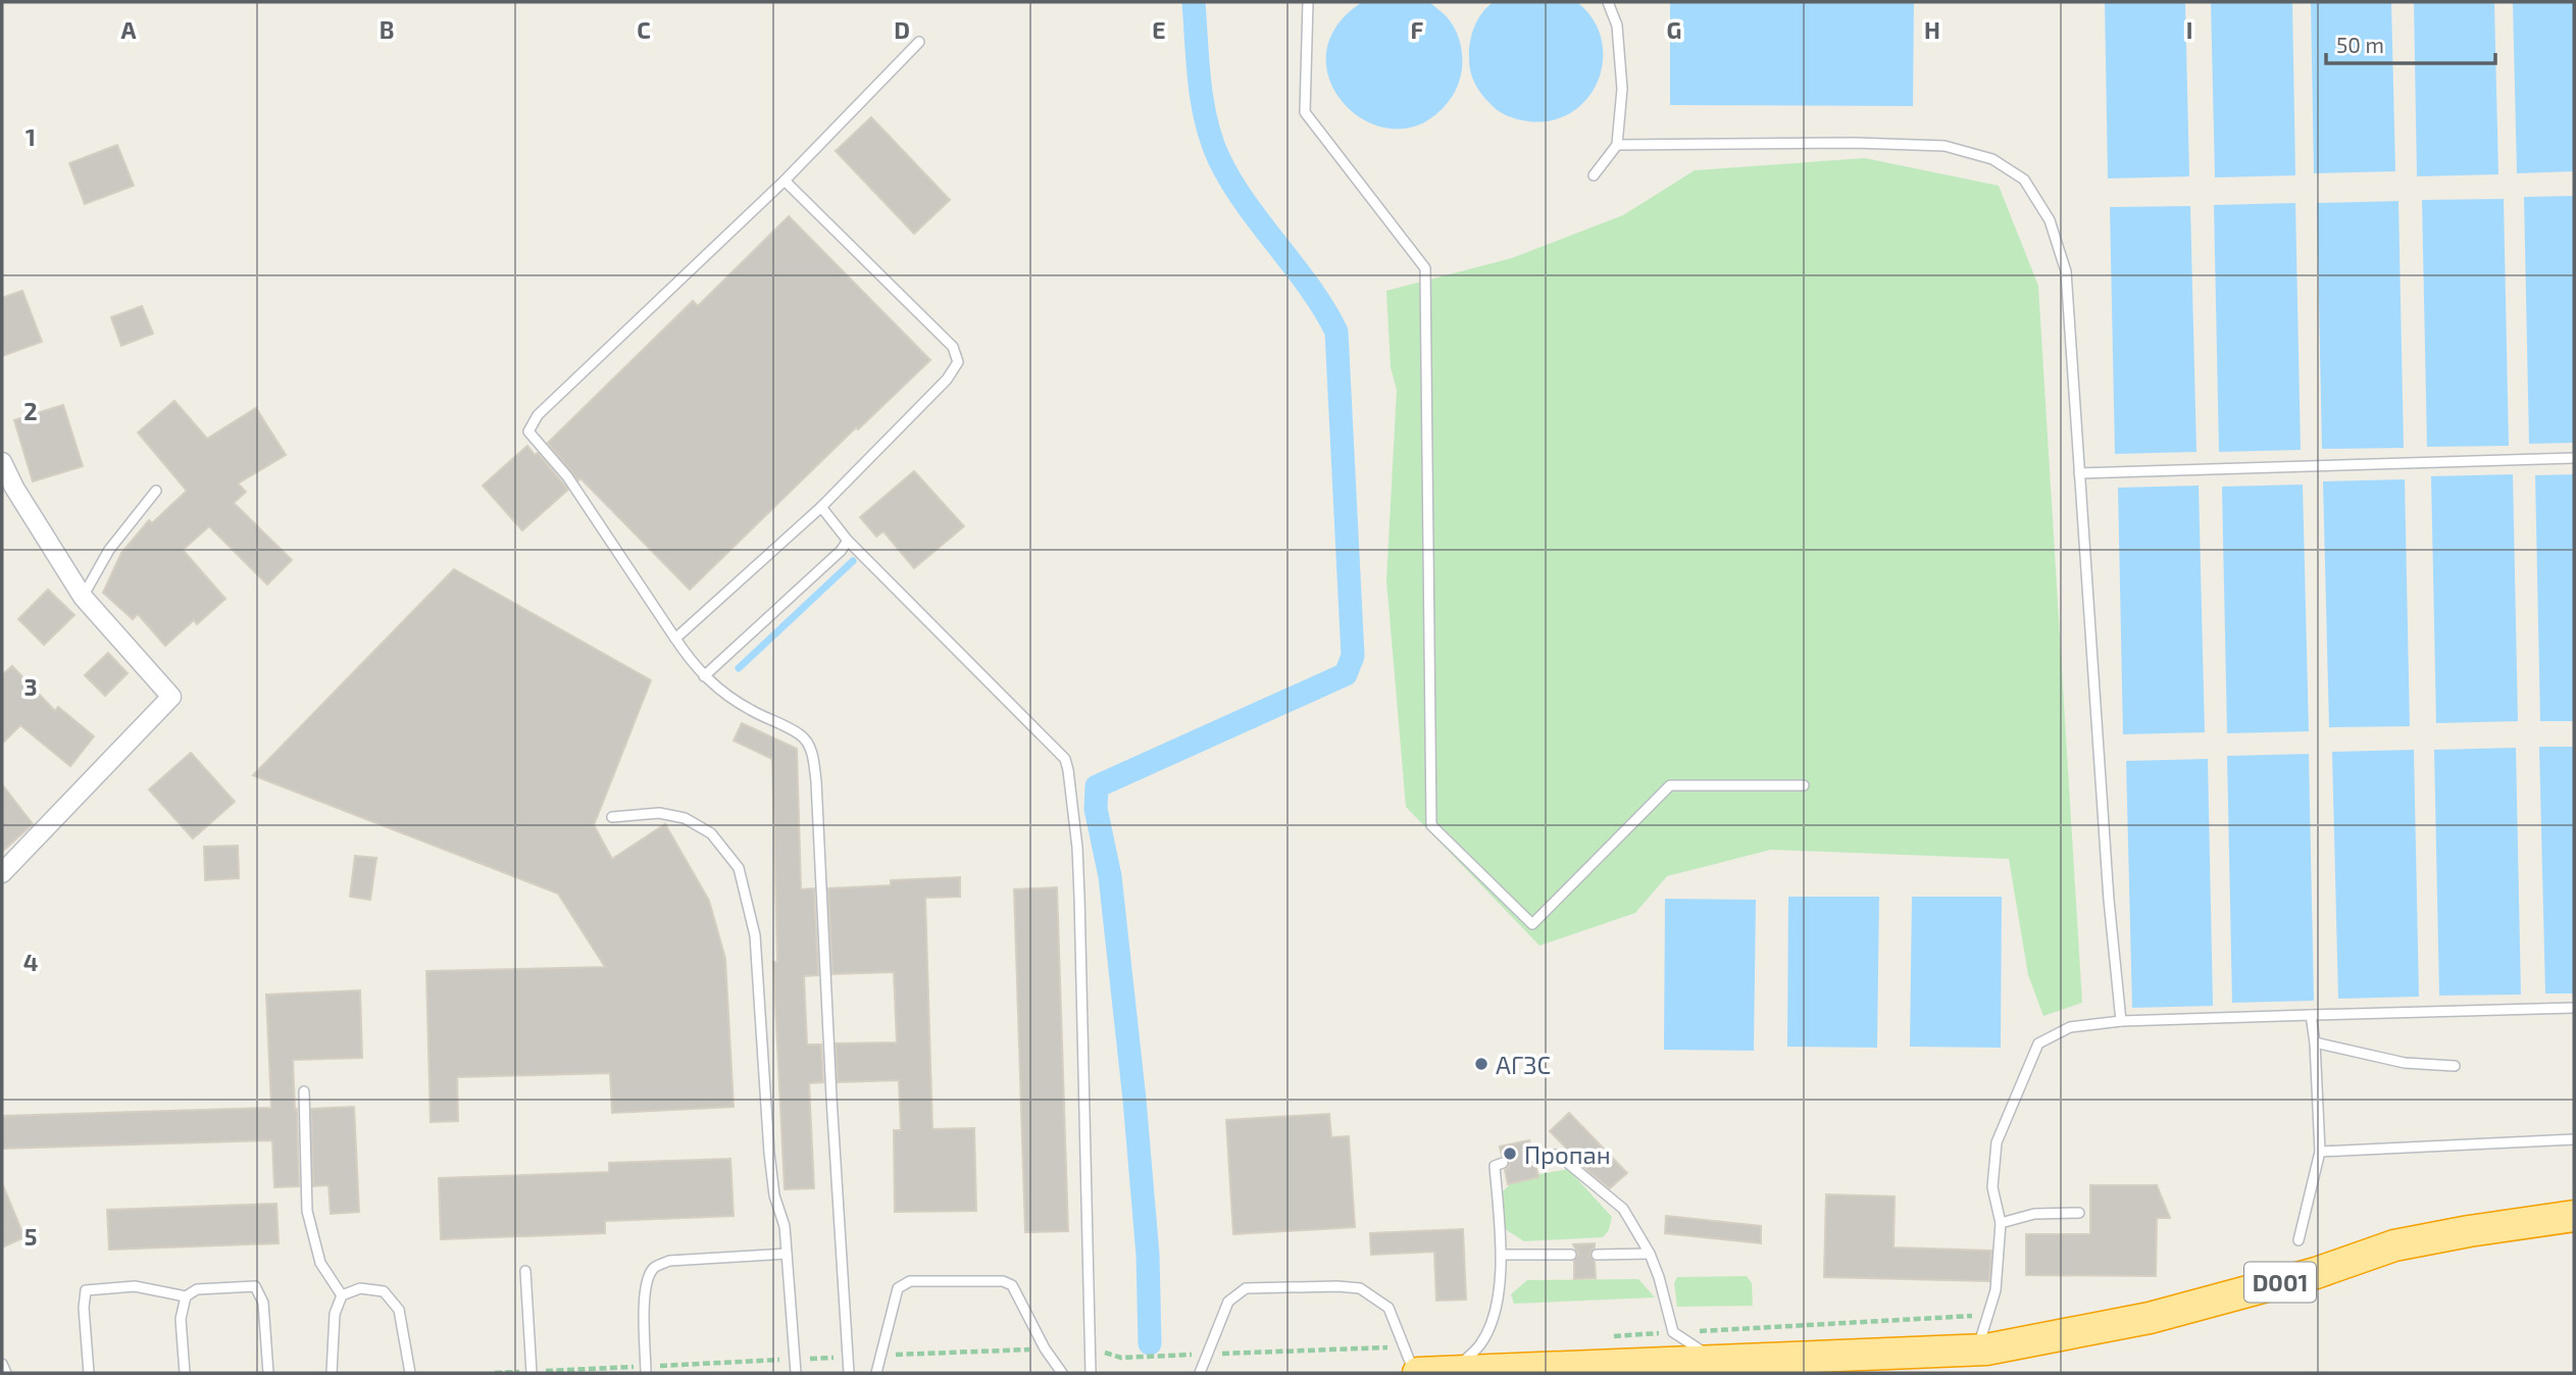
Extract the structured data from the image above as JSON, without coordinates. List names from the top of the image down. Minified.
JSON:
{"streets":{"highway":["D001"]},"places":["АГЗС","Пропан"],"scale_bar":"50 m","grid":{"columns":["A","B","C","D","E","F","G","H","I"],"rows":["1","2","3","4","5"]}}
